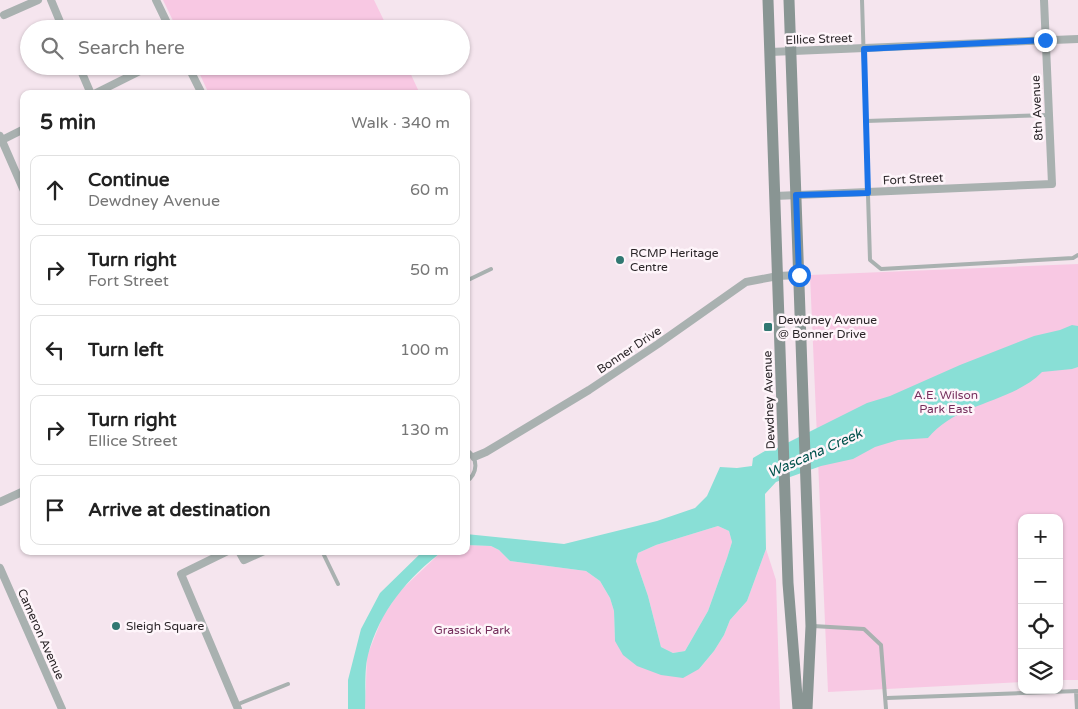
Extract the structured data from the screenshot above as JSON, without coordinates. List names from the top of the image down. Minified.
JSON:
{"streets":{"main road":["Dewdney Avenue"],"street":["Ellice Street","8th Avenue","Fort Street","Bonner Drive","Cameron Avenue"]},"crossings":[["Ellice Street","8th Avenue"],["Ellice Street","Dewdney Avenue"],["8th Avenue","Fort Street"],["Fort Street","Dewdney Avenue"],["Bonner Drive","Dewdney Avenue"]],"water":["Wascana Creek"],"parks":["A.E. Wilson Park East","Grassick Park"],"places":{"other":["RCMP Heritage Centre","Sleigh Square"],"transit":["Dewdney Avenue @ Bonner Drive"]},"page":{"search":"Search here","heading":["5 min","Walk · 340 m"],"list":[["Continue","Dewdney Avenue","60 m"],["Turn right","Fort Street","50 m"],["Turn left","100 m"],["Turn right","Ellice Street","130 m"],"Arrive at destination"],"map_buttons":["+","−"]}}
